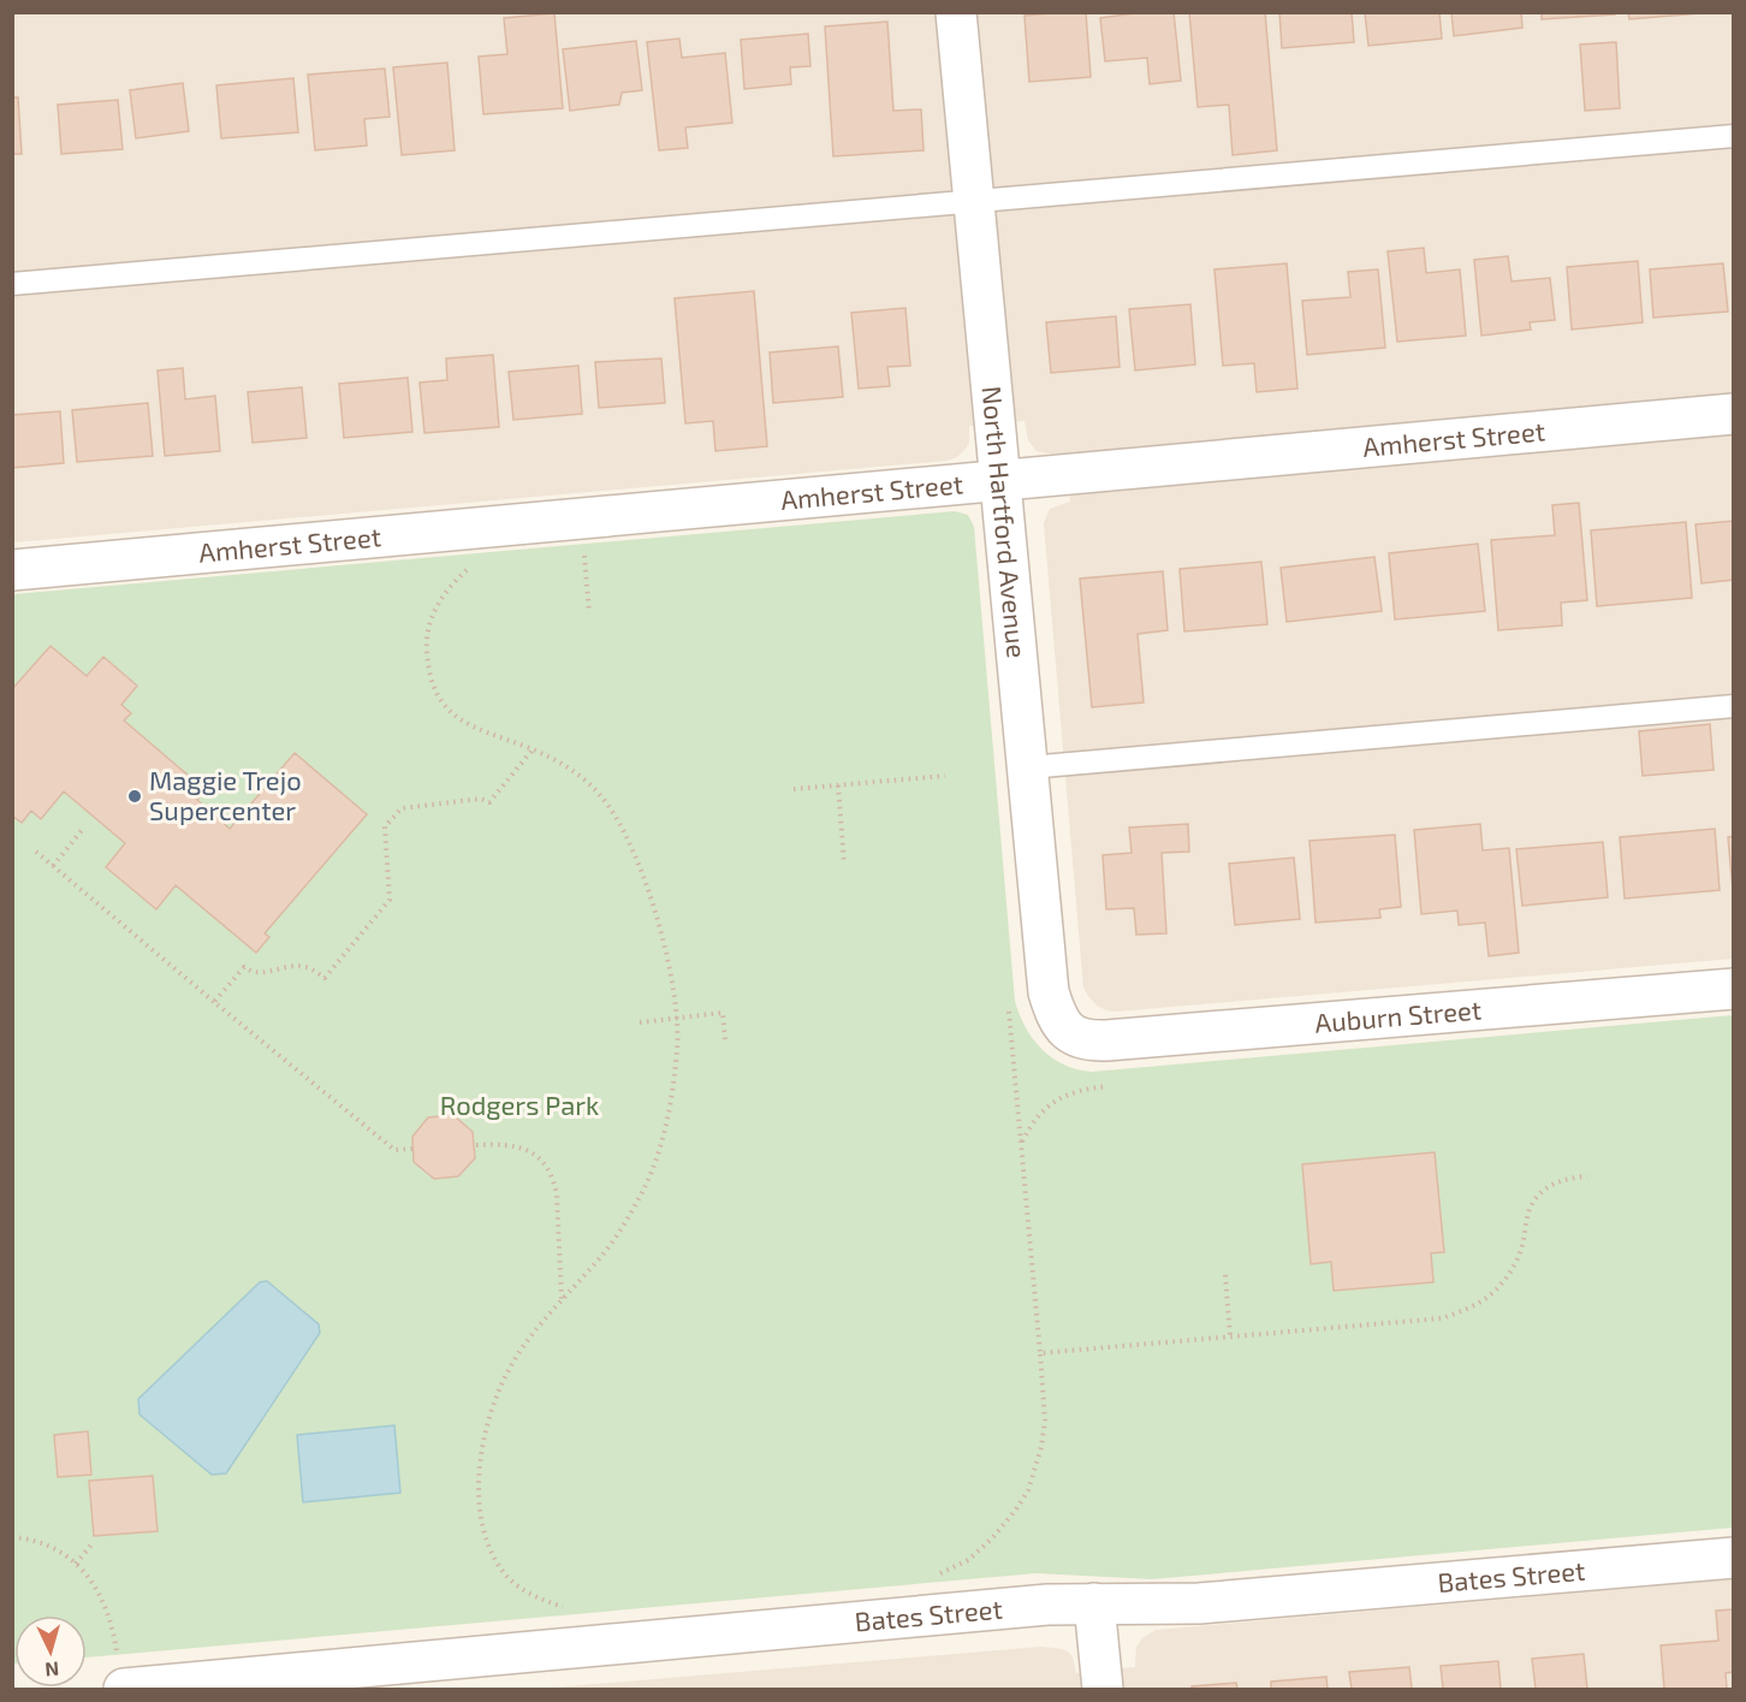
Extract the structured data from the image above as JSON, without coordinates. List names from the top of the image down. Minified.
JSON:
{"streets":{"street":["Amherst Street","North Hartford Avenue","Auburn Street","Bates Street"]},"crossings":[["Amherst Street","North Hartford Avenue"],["North Hartford Avenue","Auburn Street"]],"parks":["Rodgers Park"],"places":["Maggie Trejo Supercenter"],"north":"bottom"}
